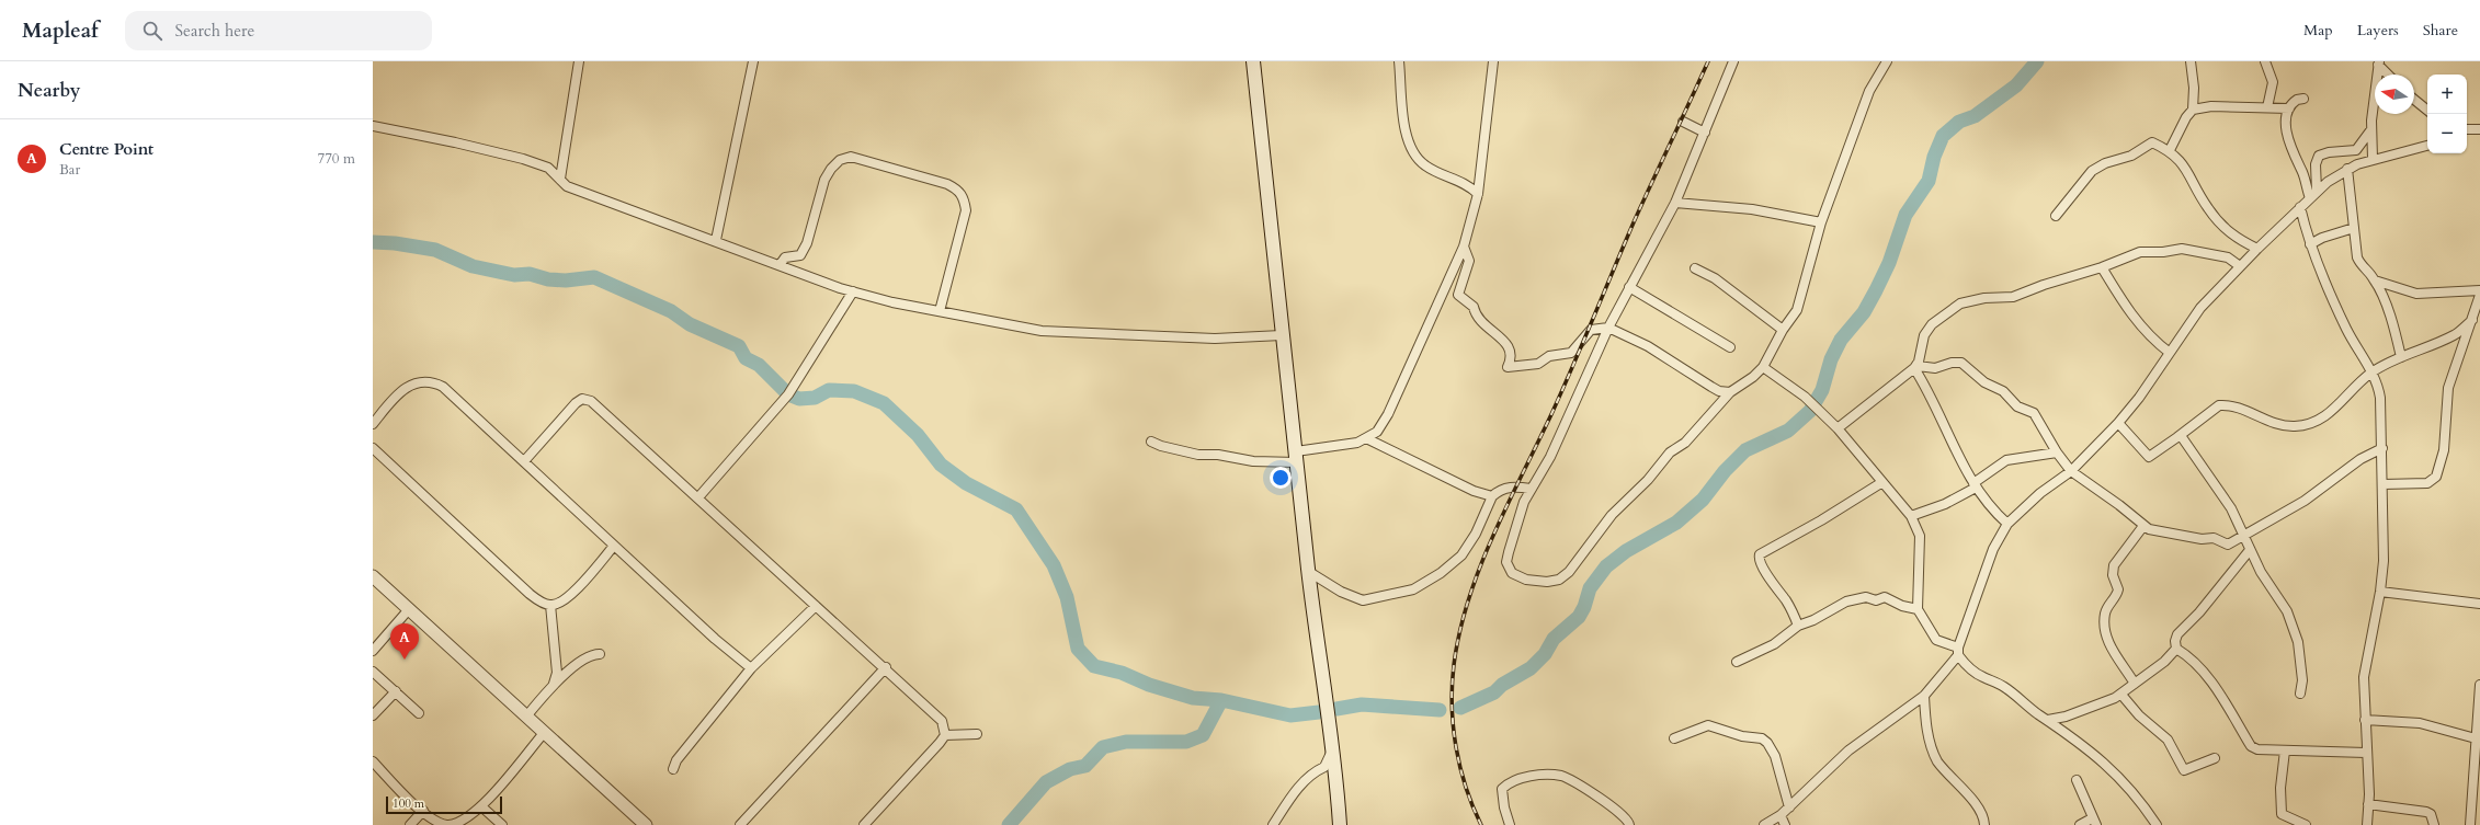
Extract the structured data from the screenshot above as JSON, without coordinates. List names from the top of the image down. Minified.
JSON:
{"scale_bar":"100 m","north":"left","page":{"header":"Mapleaf","search":"Search here","nav":["Map","Layers","Share"],"heading":"Nearby","map_buttons":["+","−"],"list":[{"mark":"A","name":"Centre Point","note":"Bar","value":"770 m"}],"pins":"A","scale":"100 m"}}
